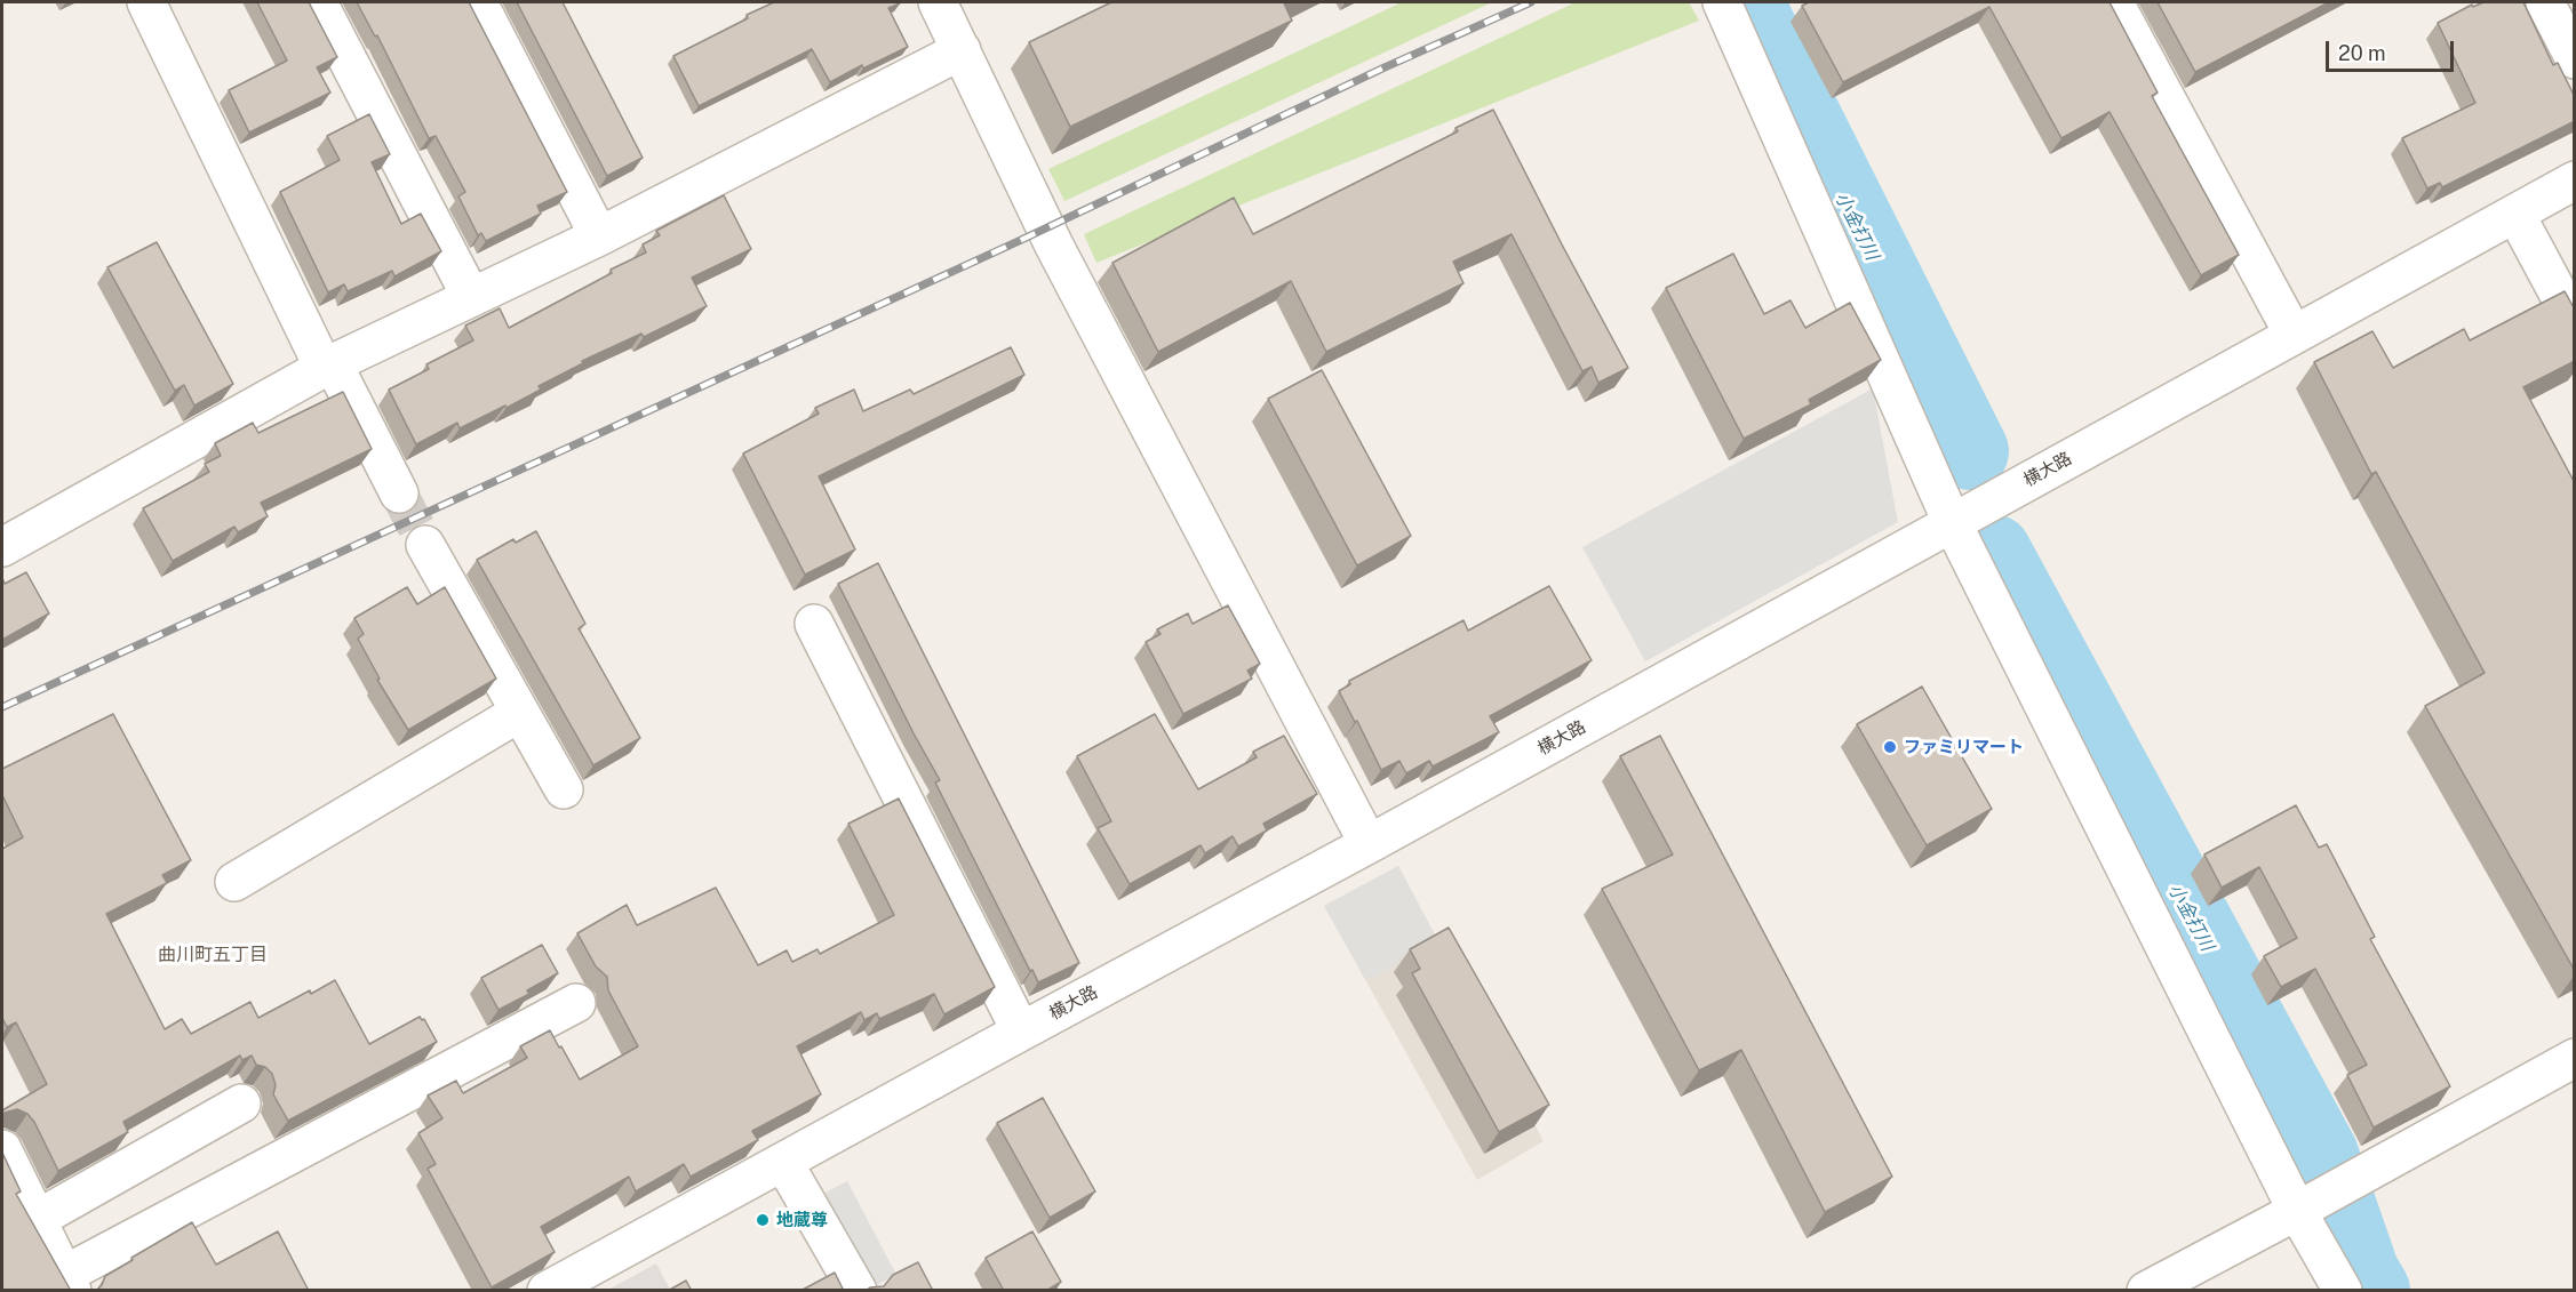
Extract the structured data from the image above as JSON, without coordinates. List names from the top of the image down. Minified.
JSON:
{"streets":{"street":["横大路"]},"districts":["曲川町五丁目"],"water":["小金打川"],"places":["ファミリマート","地蔵尊"],"scale_bar":"20 m"}
